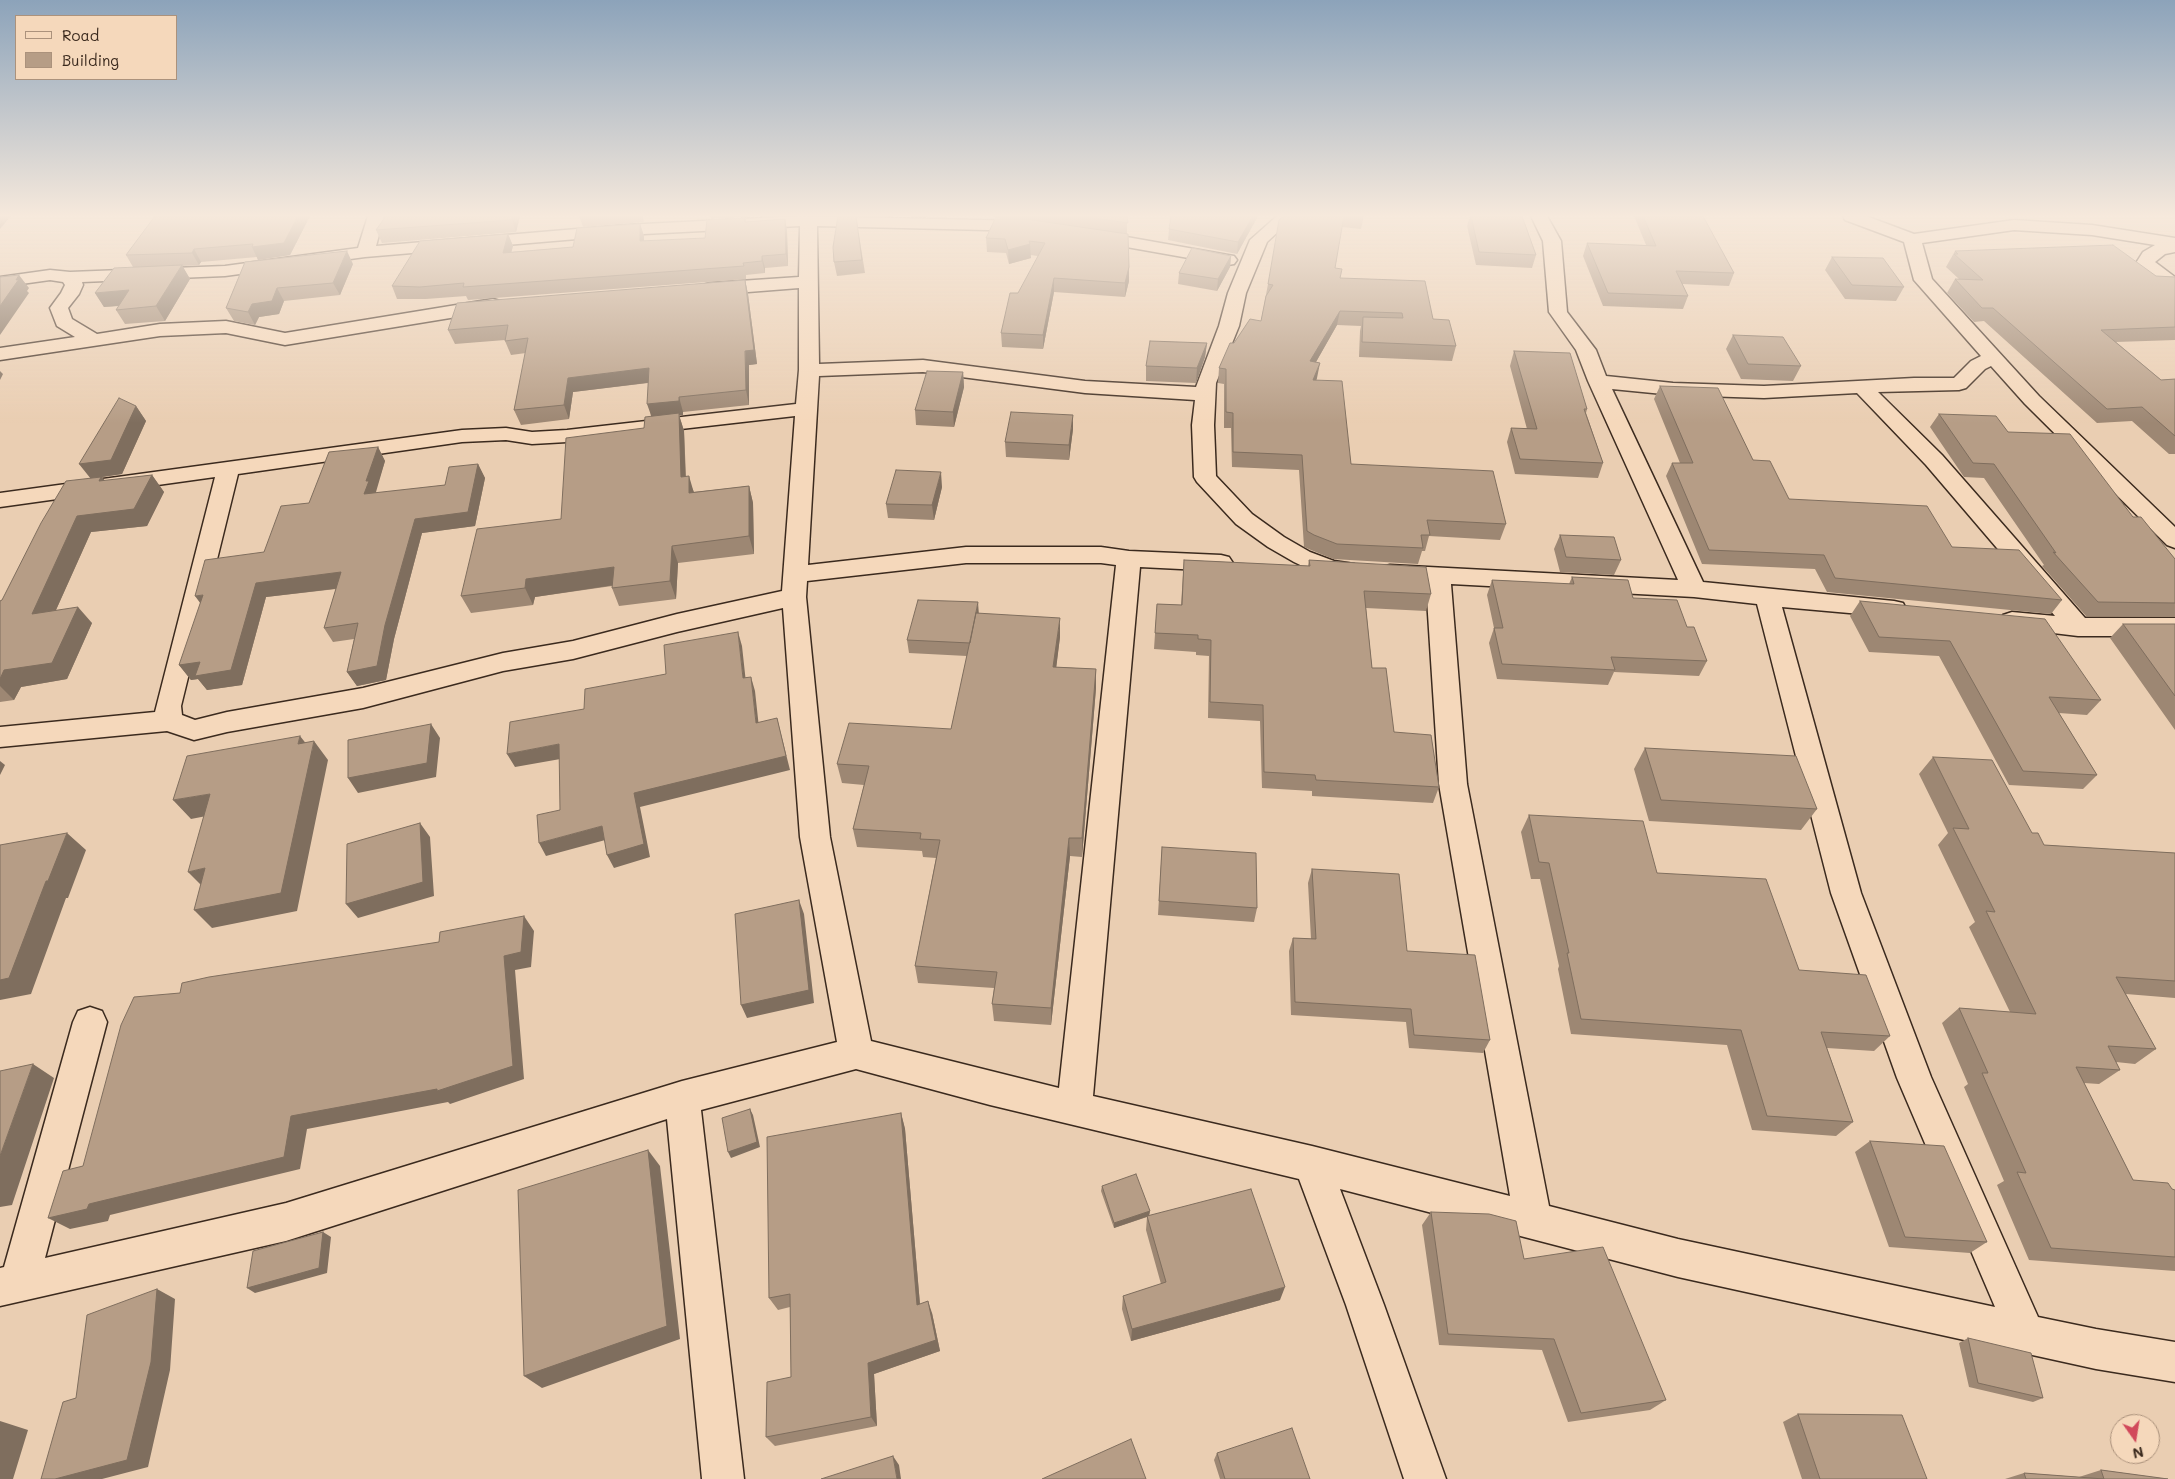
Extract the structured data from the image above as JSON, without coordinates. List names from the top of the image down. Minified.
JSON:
{"legend":["Road","Building"],"north":"bottom"}
